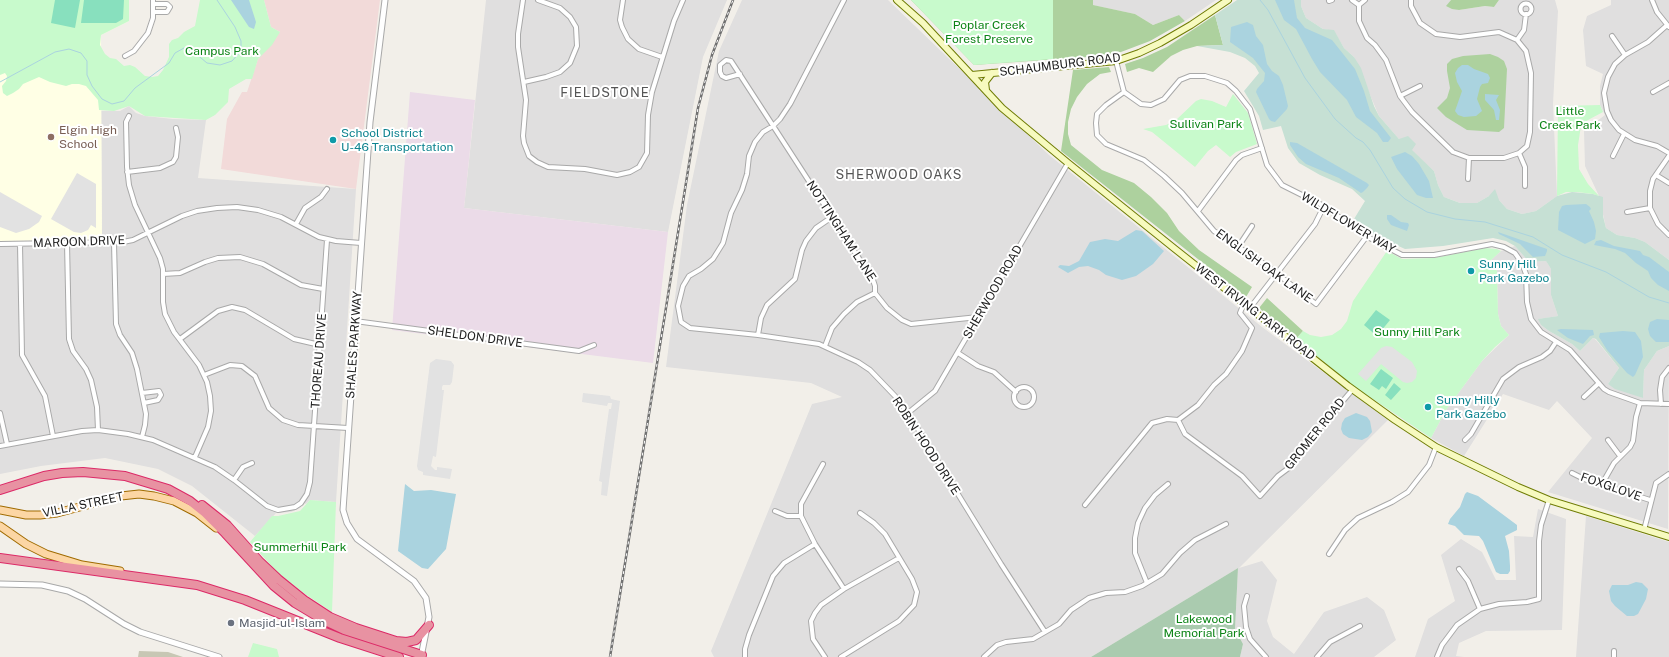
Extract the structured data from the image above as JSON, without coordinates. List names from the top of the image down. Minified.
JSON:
{"streets":{"main road":["SCHAUMBURG ROAD","WEST IRVING PARK ROAD","VILLA STREET"],"street":["WILDFLOWER WAY","NOTTINGHAM LANE","MAROON DRIVE","ENGLISH OAK LANE","SHERWOOD ROAD","SHELDON DRIVE","SHALES PARKWAY","THOREAU DRIVE","GROMER ROAD","ROBIN HOOD DRIVE","FOXGLOVE"]},"crossings":[["SCHAUMBURG ROAD","WEST IRVING PARK ROAD"],["WILDFLOWER WAY","ENGLISH OAK LANE"],["NOTTINGHAM LANE","SHERWOOD ROAD"],["NOTTINGHAM LANE","ROBIN HOOD DRIVE"],["MAROON DRIVE","SHALES PARKWAY"],["MAROON DRIVE","THOREAU DRIVE"],["SHERWOOD ROAD","WEST IRVING PARK ROAD"],["SHERWOOD ROAD","ROBIN HOOD DRIVE"],["WEST IRVING PARK ROAD","GROMER ROAD"],["SHELDON DRIVE","SHALES PARKWAY"]],"districts":["FIELDSTONE","SHERWOOD OAKS"],"parks":["Poplar Creek Forest Preserve","Campus Park","Little Creek Park","Sullivan Park","Sunny Hill Park","Summerhill Park","Lakewood Memorial Park"],"places":["Elgin High School","School District U-46 Transportation","Sunny Hill Park Gazebo","Sunny Hilly Park Gazebo","Masjid-ul-Islam"]}
